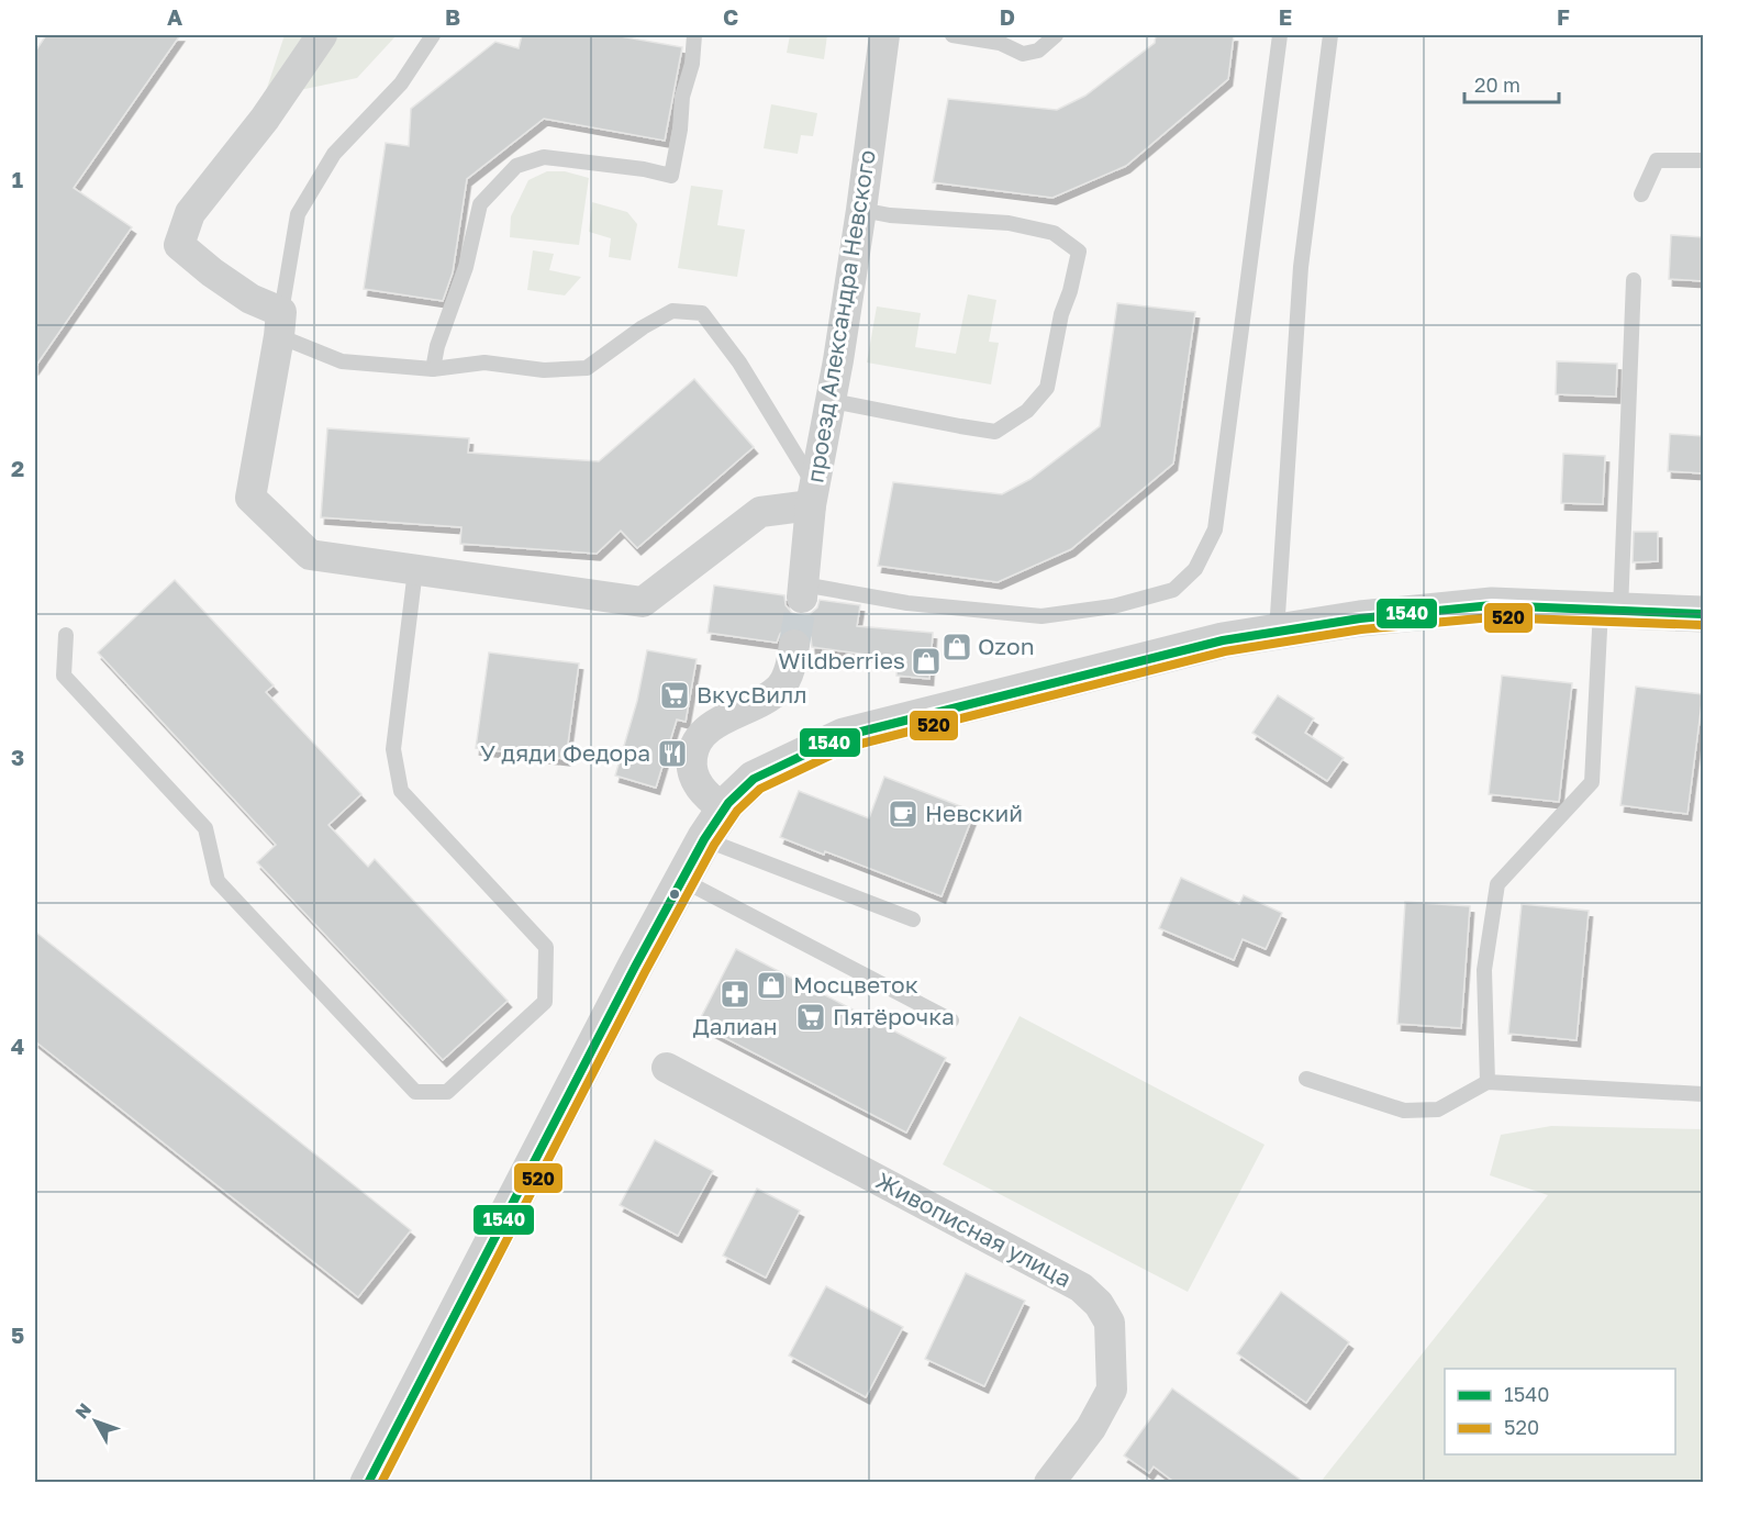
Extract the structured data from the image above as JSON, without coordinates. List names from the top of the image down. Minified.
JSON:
{"streets":{"street":["проезд Александра Невского","Живописная улица"]},"places":{"shop":["Ozon","Wildberries","Мосцветок"],"supermarket":["ВкусВилл","Пятёрочка"],"restaurant":["У дяди Федора"],"cafe":["Невский"],"pharmacy":["Далиан"]},"lines":["transit line 1540","transit line 520"],"legend":["1540","520"],"scale_bar":"20 m","north":"top left","grid":{"columns":["A","B","C","D","E","F"],"rows":["1","2","3","4","5"]}}
